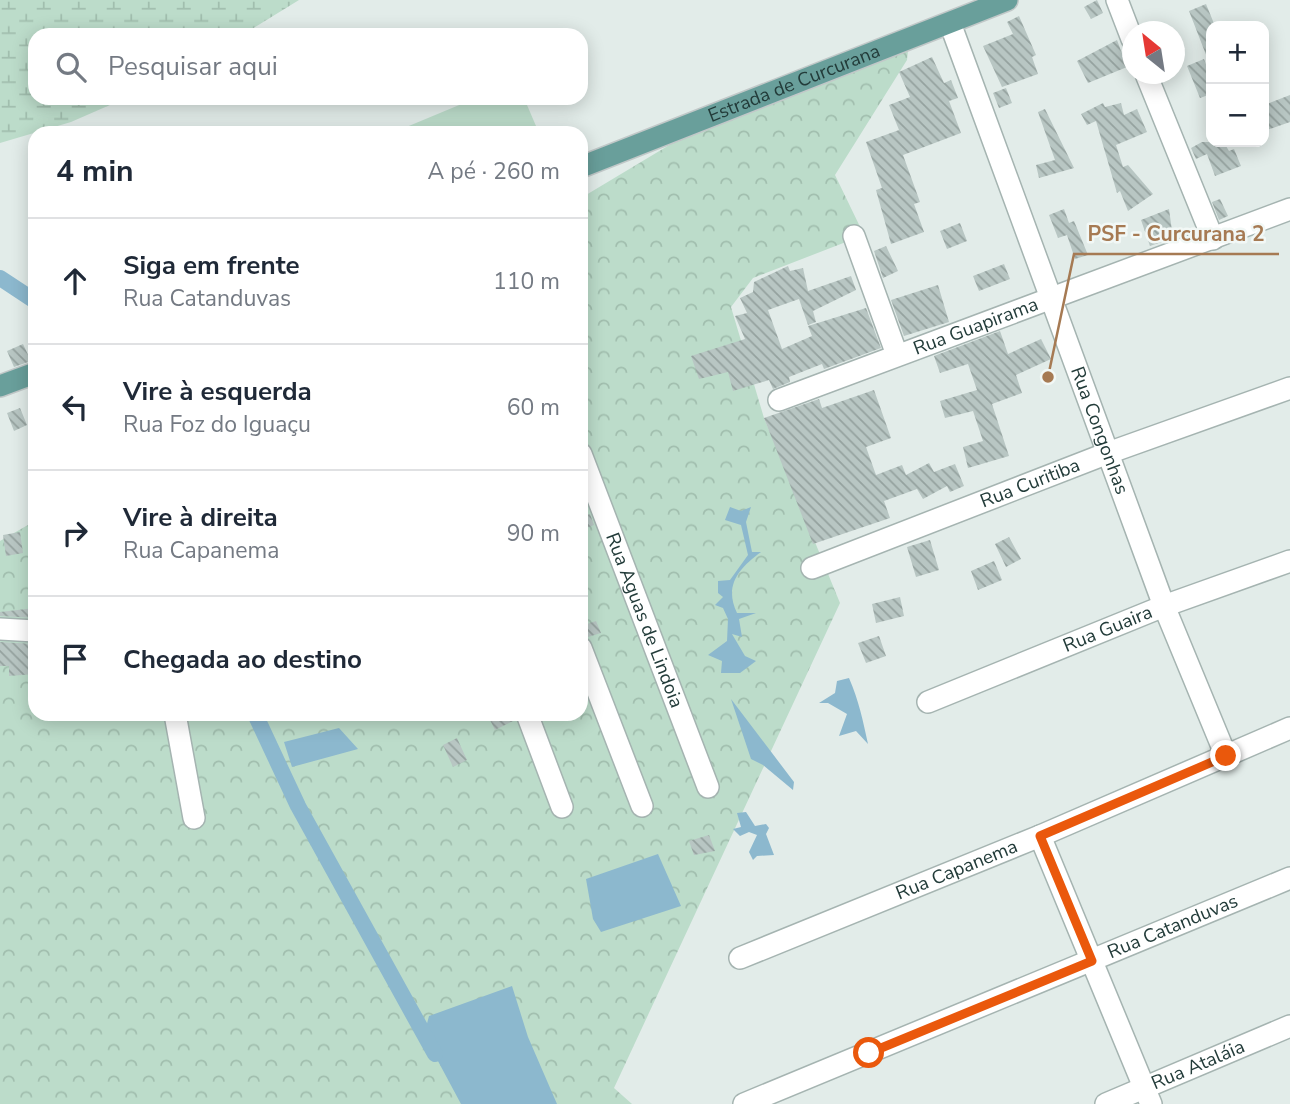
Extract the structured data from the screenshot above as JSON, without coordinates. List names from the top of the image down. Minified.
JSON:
{"streets":{"main road":["Estrada de Curcurana"],"street":["Rua Guapirama","Rua Congonhas","Rua Curitiba","Rua Aguas de Lindoia","Rua Guaira","Rua Capanema","Rua Catanduvas","Rua Ataláia"]},"crossings":[["Estrada de Curcurana","Rua Congonhas"],["Rua Guapirama","Rua Congonhas"],["Rua Congonhas","Rua Curitiba"],["Rua Congonhas","Rua Guaira"],["Rua Congonhas","Rua Capanema"]],"places":["PSF - Curcurana 2"],"north":"top left","page":{"map_buttons":["+","−"],"search":"Pesquisar aqui","heading":["4 min","A pé · 260 m"],"list":[["Siga em frente","Rua Catanduvas","110 m"],["Vire à esquerda","Rua Foz do Iguaçu","60 m"],["Vire à direita","Rua Capanema","90 m"],"Chegada ao destino"]}}
